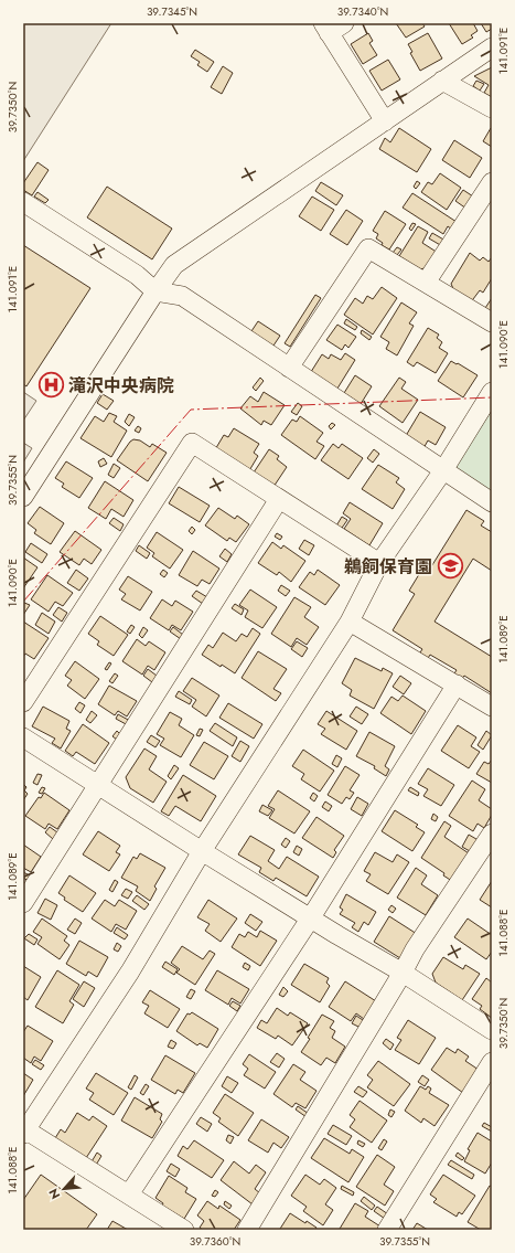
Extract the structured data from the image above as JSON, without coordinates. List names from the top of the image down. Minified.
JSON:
{"places":{"hospital":["滝沢中央病院"],"school or university":["鵜飼保育園"]},"north":"bottom left","coordinates":["39.7345°N","39.7340°N","141.091°E","39.7350°N","141.090°E","39.7355°N","141.089°E","141.088°E","39.7360°N"]}
